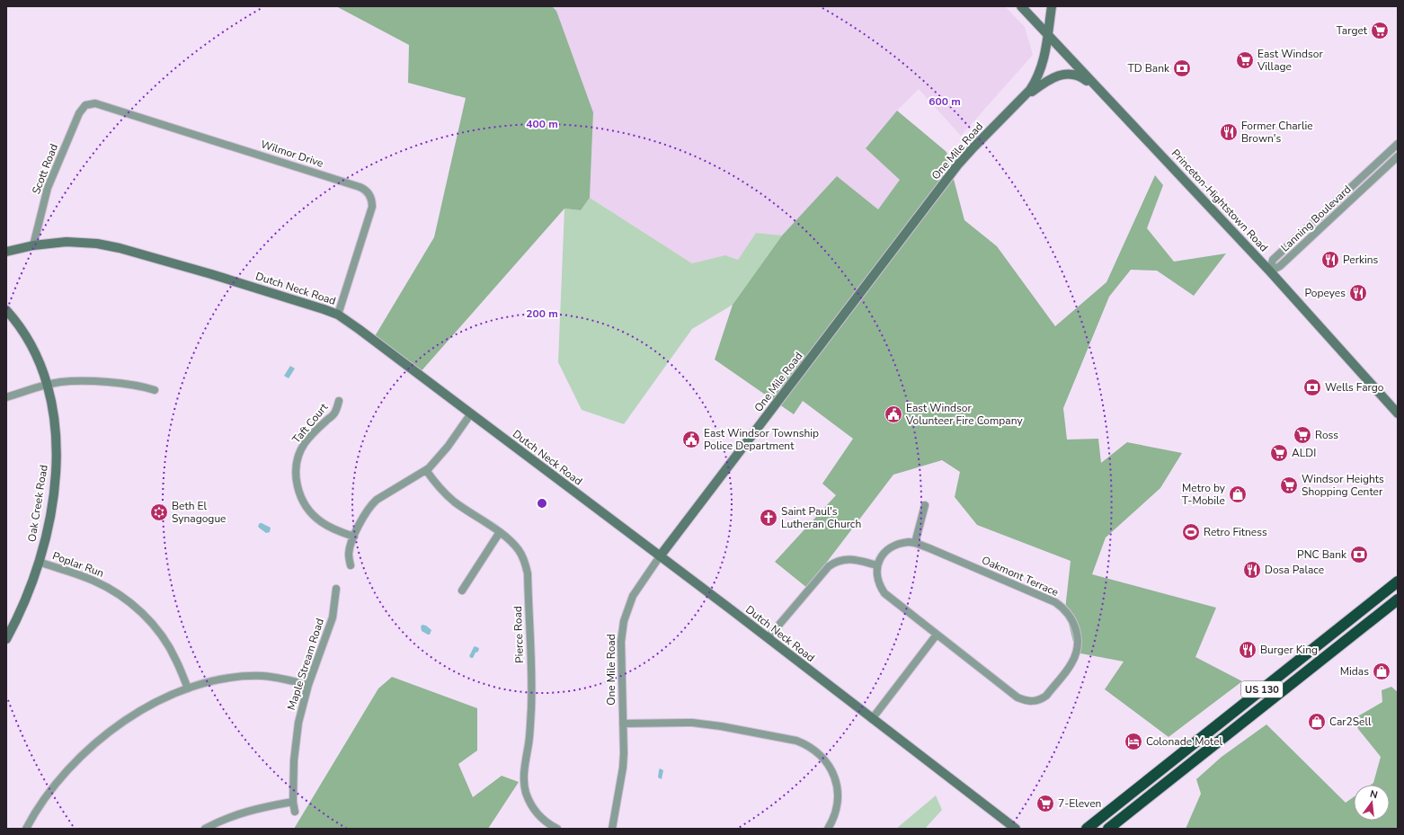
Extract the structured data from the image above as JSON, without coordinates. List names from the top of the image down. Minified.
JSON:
{"streets":{"highway":["US 130"],"street":["One Mile Road","Wilmor Drive","Scott Road","Princeton-Hightstown Road","Lanning Boulevard","Dutch Neck Road","Taft Court","Oak Creek Road","Poplar Run","Oakmont Terrace","Pierce Road","Maple Stream Road"]},"crossings":[["One Mile Road","Princeton-Hightstown Road"],["One Mile Road","Dutch Neck Road"],["Wilmor Drive","Scott Road"],["Wilmor Drive","Dutch Neck Road"],["Scott Road","Dutch Neck Road"],["Princeton-Hightstown Road","Lanning Boulevard"],["Oak Creek Road","Poplar Run"]],"places":{"supermarket":["Target","East Windsor Village","Ross","ALDI","Windsor Heights Shopping Center","7-Eleven"],"bank":["TD Bank","Wells Fargo","PNC Bank"],"restaurant":["Former Charlie Brown's","Perkins","Popeyes","Dosa Palace","Burger King"],"public building":["East Windsor Volunteer Fire Company","East Windsor Township Police Department"],"shop":["Metro by T-Mobile","Midas","Car2Sell"],"synagogue":["Beth El Synagogue"],"church":["Saint Paul's Lutheran Church"],"sports":["Retro Fitness"],"hotel":["Colonade Motel"]},"north":"top","rings":["600 m","400 m","200 m"]}
